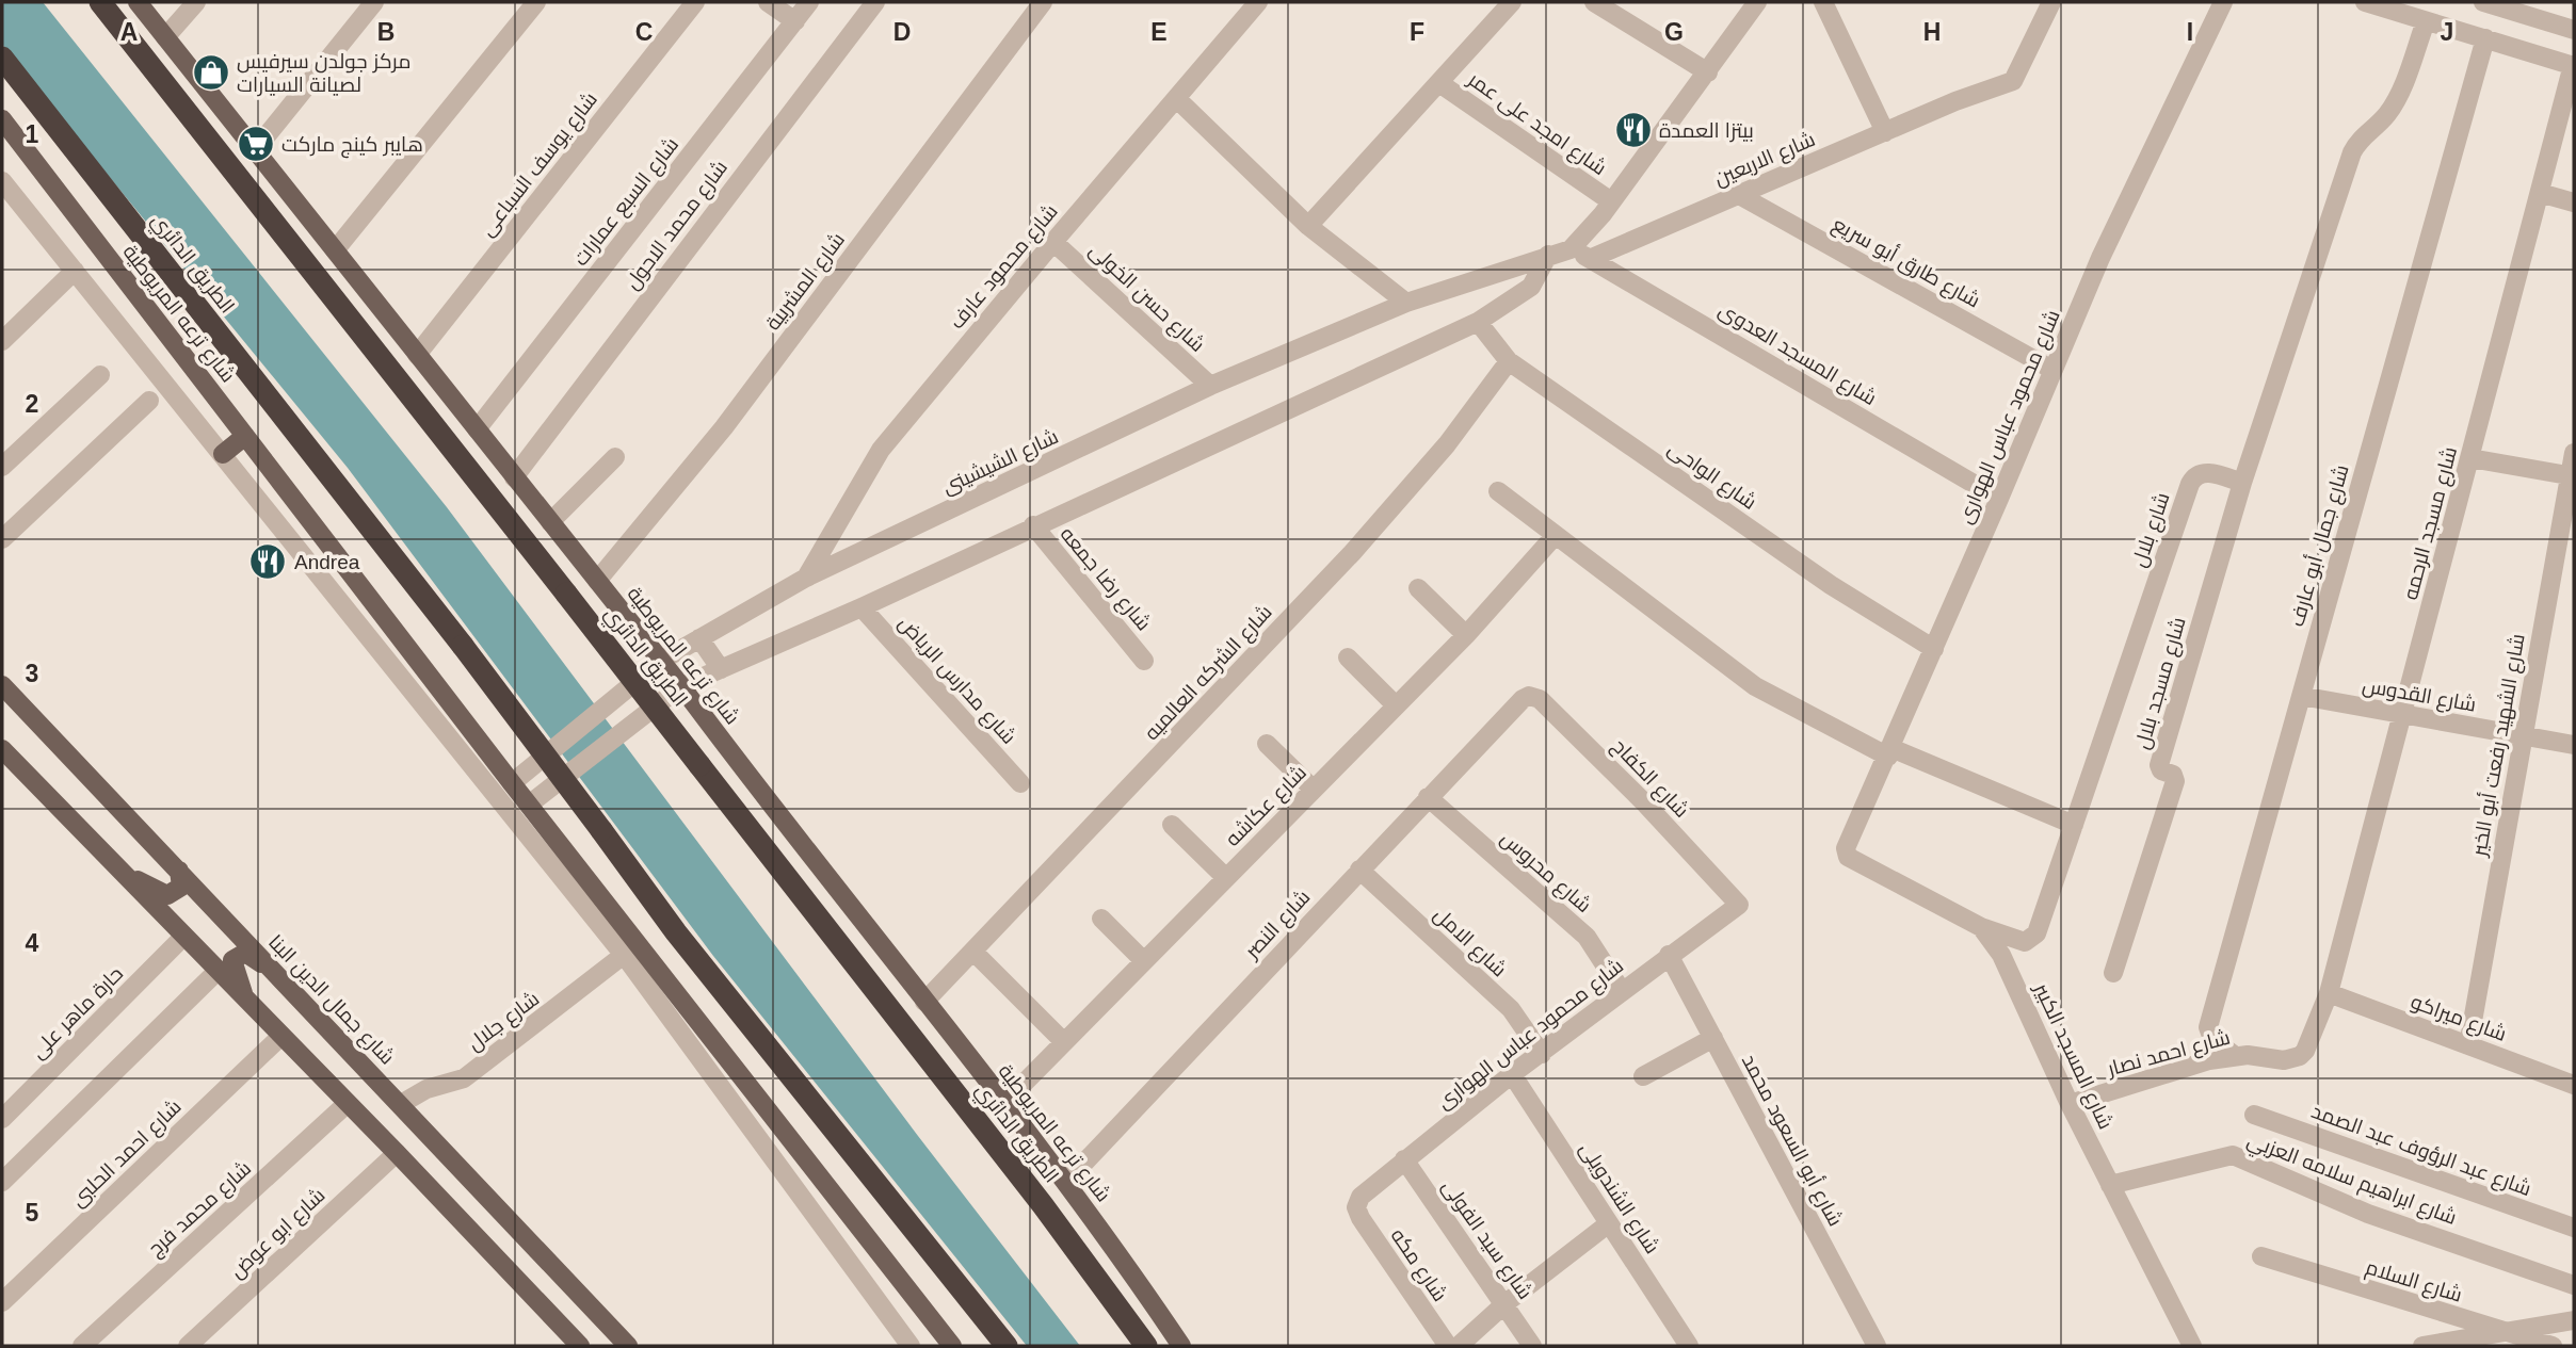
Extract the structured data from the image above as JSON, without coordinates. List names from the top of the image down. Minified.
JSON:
{"streets":{"highway":["الطريق الدائري"],"main road":["شارع ترعه المريوطية","شارع جمال الدين البنا"],"street":["شارع امجد على عمر","شارع الاربعين","شارع يوسف السباعى","شارع السبع عمارات","شارع محمد الاحول","شارع طارق أبو سريع","شارع محمود عارف","شارع المشربية","شارع حسن الخولى","شارع المسجد العدوى","شارع محمود عباس الهوارى","شارع الشيشينى","شارع الواحى","شارع مسجد الرحمه","شارع بلال","شارع جمال أبو عارف","شارع رضا جمعه","شارع الشركه العالميه","شارع مدارس الرياض","شارع مسجد بلال","شارع القدوس","شارع الشهيد رفعت أبو الخير","شارع الكفاح","شارع عكاشه","شارع محروس","شارع النصر","شارع الامل","حارة ماهر على","شارع ميراكو","شارع جلال","شارع احمد نصار","شارع المسجد الكبير","شارع أبو السعود محمد","شارع عبد الرؤوف عبد الصمد","شارع احمد الحلبى","شارع ابراهيم سلامه العزبي","شارع الشندويلى","شارع محمد فرج","شارع ابو عوض","شارع سيد الفولى","شارع مكه","شارع السلام"]},"crossings":[["شارع الاربعين","شارع طارق أبو سريع"],["شارع الاربعين","شارع المسجد العدوى"],["شارع يوسف السباعى","شارع ترعه المريوطية"],["شارع السبع عمارات","شارع ترعه المريوطية"],["شارع محمد الاحول","شارع ترعه المريوطية"],["شارع طارق أبو سريع","شارع محمود عباس الهوارى"],["شارع محمود عارف","شارع حسن الخولى"],["شارع محمود عارف","شارع الشيشينى"],["شارع المشربية","شارع ترعه المريوطية"],["شارع حسن الخولى","شارع الشيشينى"],["شارع ترعه المريوطية","شارع الشيشينى"],["شارع ترعه المريوطية","شارع الشركه العالميه"],["شارع ترعه المريوطية","شارع عكاشه"],["شارع ترعه المريوطية","شارع النصر"],["شارع المسجد العدوى","شارع محمود عباس الهوارى"],["شارع المسجد العدوى","شارع الشيشينى"],["شارع محمود عباس الهوارى","شارع الواحى"],["شارع محمود عباس الهوارى","شارع الكفاح"],["شارع محمود عباس الهوارى","شارع محروس"],["شارع محمود عباس الهوارى","شارع الامل"],["شارع محمود عباس الهوارى","شارع المسجد الكبير"],["شارع محمود عباس الهوارى","شارع أبو السعود محمد"],["شارع محمود عباس الهوارى","شارع الشندويلى"],["شارع محمود عباس الهوارى","شارع سيد الفولى"],["شارع محمود عباس الهوارى","شارع مكه"],["شارع الواحى","شارع الشركه العالميه"],["شارع مسجد الرحمه","شارع القدوس"],["شارع مسجد الرحمه","شارع ميراكو"],["شارع مسجد الرحمه","شارع احمد نصار"],["شارع بلال","شارع مسجد بلال"],["شارع بلال","شارع المسجد الكبير"],["شارع جمال أبو عارف","شارع القدوس"],["شارع جمال أبو عارف","شارع احمد نصار"],["شارع القدوس","شارع الشهيد رفعت أبو الخير"],["شارع الشهيد رفعت أبو الخير","شارع ميراكو"],["شارع الكفاح","شارع النصر"],["شارع محروس","شارع النصر"],["شارع النصر","شارع الامل"],["شارع جمال الدين البنا","شارع جلال"],["شارع ميراكو","شارع احمد نصار"],["شارع احمد نصار","شارع المسجد الكبير"],["شارع المسجد الكبير","شارع ابراهيم سلامه العزبي"]],"places":{"shop":["مركز جولدن سيرفيس لصيانة السيارات"],"restaurant":["بيتزا العمدة","Andrea"],"supermarket":["هايبر كينج ماركت"]},"grid":{"columns":["A","B","C","D","E","F","G","H","I","J"],"rows":["1","2","3","4","5"]}}
